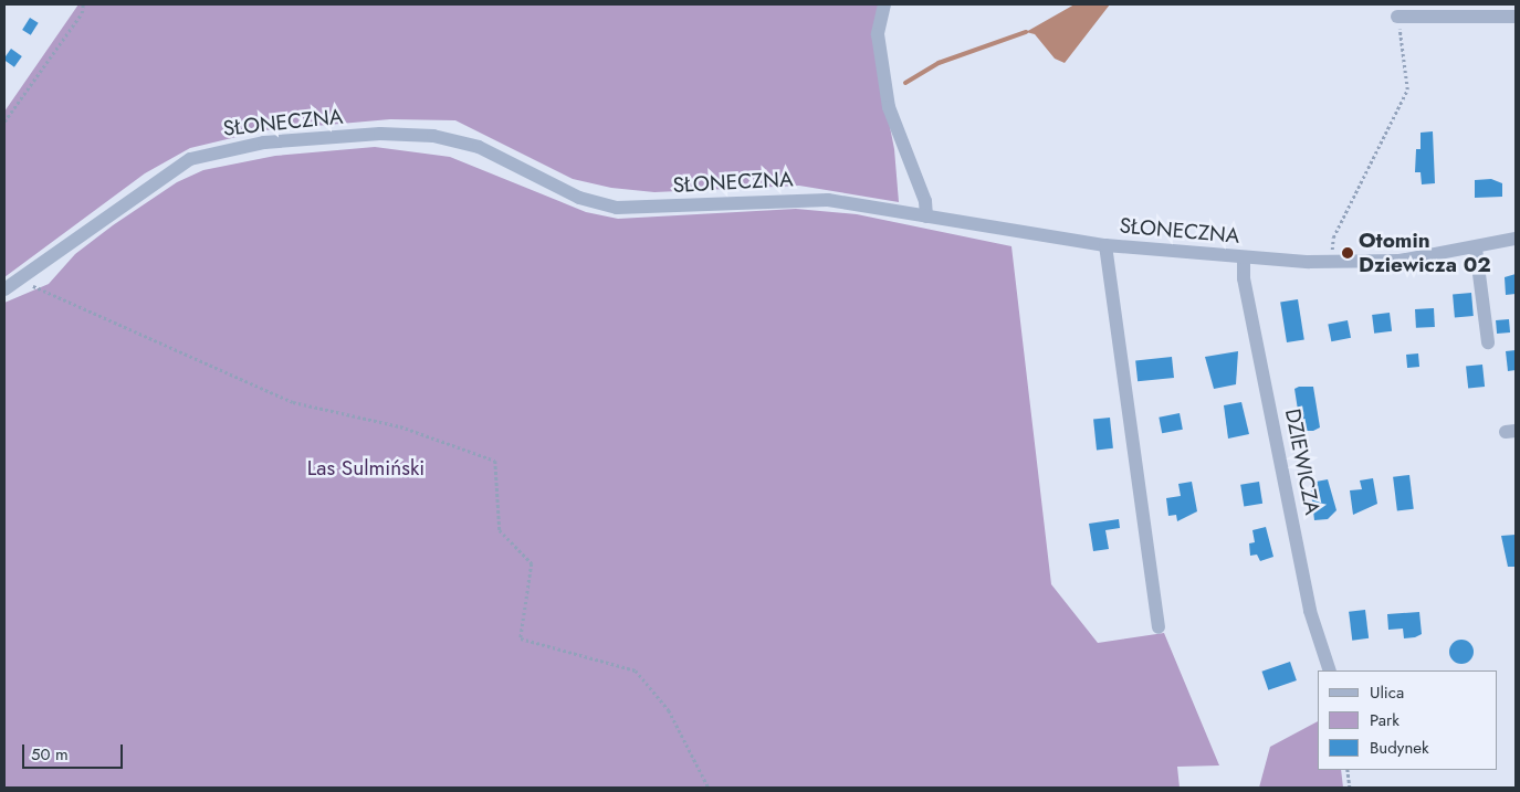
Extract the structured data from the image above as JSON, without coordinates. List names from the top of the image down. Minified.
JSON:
{"streets":{"street":["SŁONECZNA","DZIEWICZA"]},"crossings":[["SŁONECZNA","DZIEWICZA"]],"parks":["Las Sulmiński"],"places":["Otomin Dziewicza 02"],"legend":["Ulica","Park","Budynek"],"scale_bar":"50 m"}
